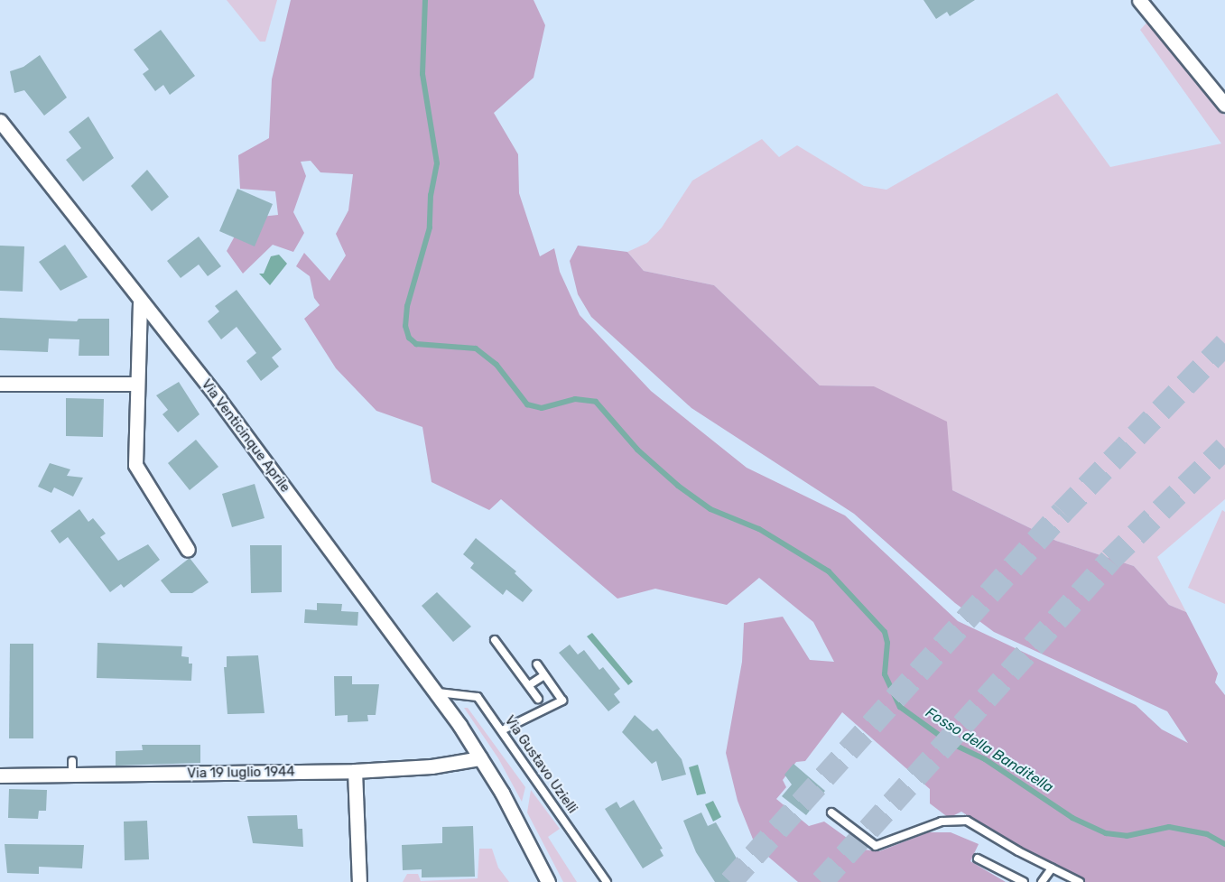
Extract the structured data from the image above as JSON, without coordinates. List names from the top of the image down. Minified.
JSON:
{"streets":{"street":["Via Venticinque Aprile","Via 19 luglio 1944"],"lane":["Via Gustavo Uzielli"]},"crossings":[["Via Venticinque Aprile","Via Gustavo Uzielli"],["Via Venticinque Aprile","Via 19 luglio 1944"]],"water":["Fosso della Banditella"]}
